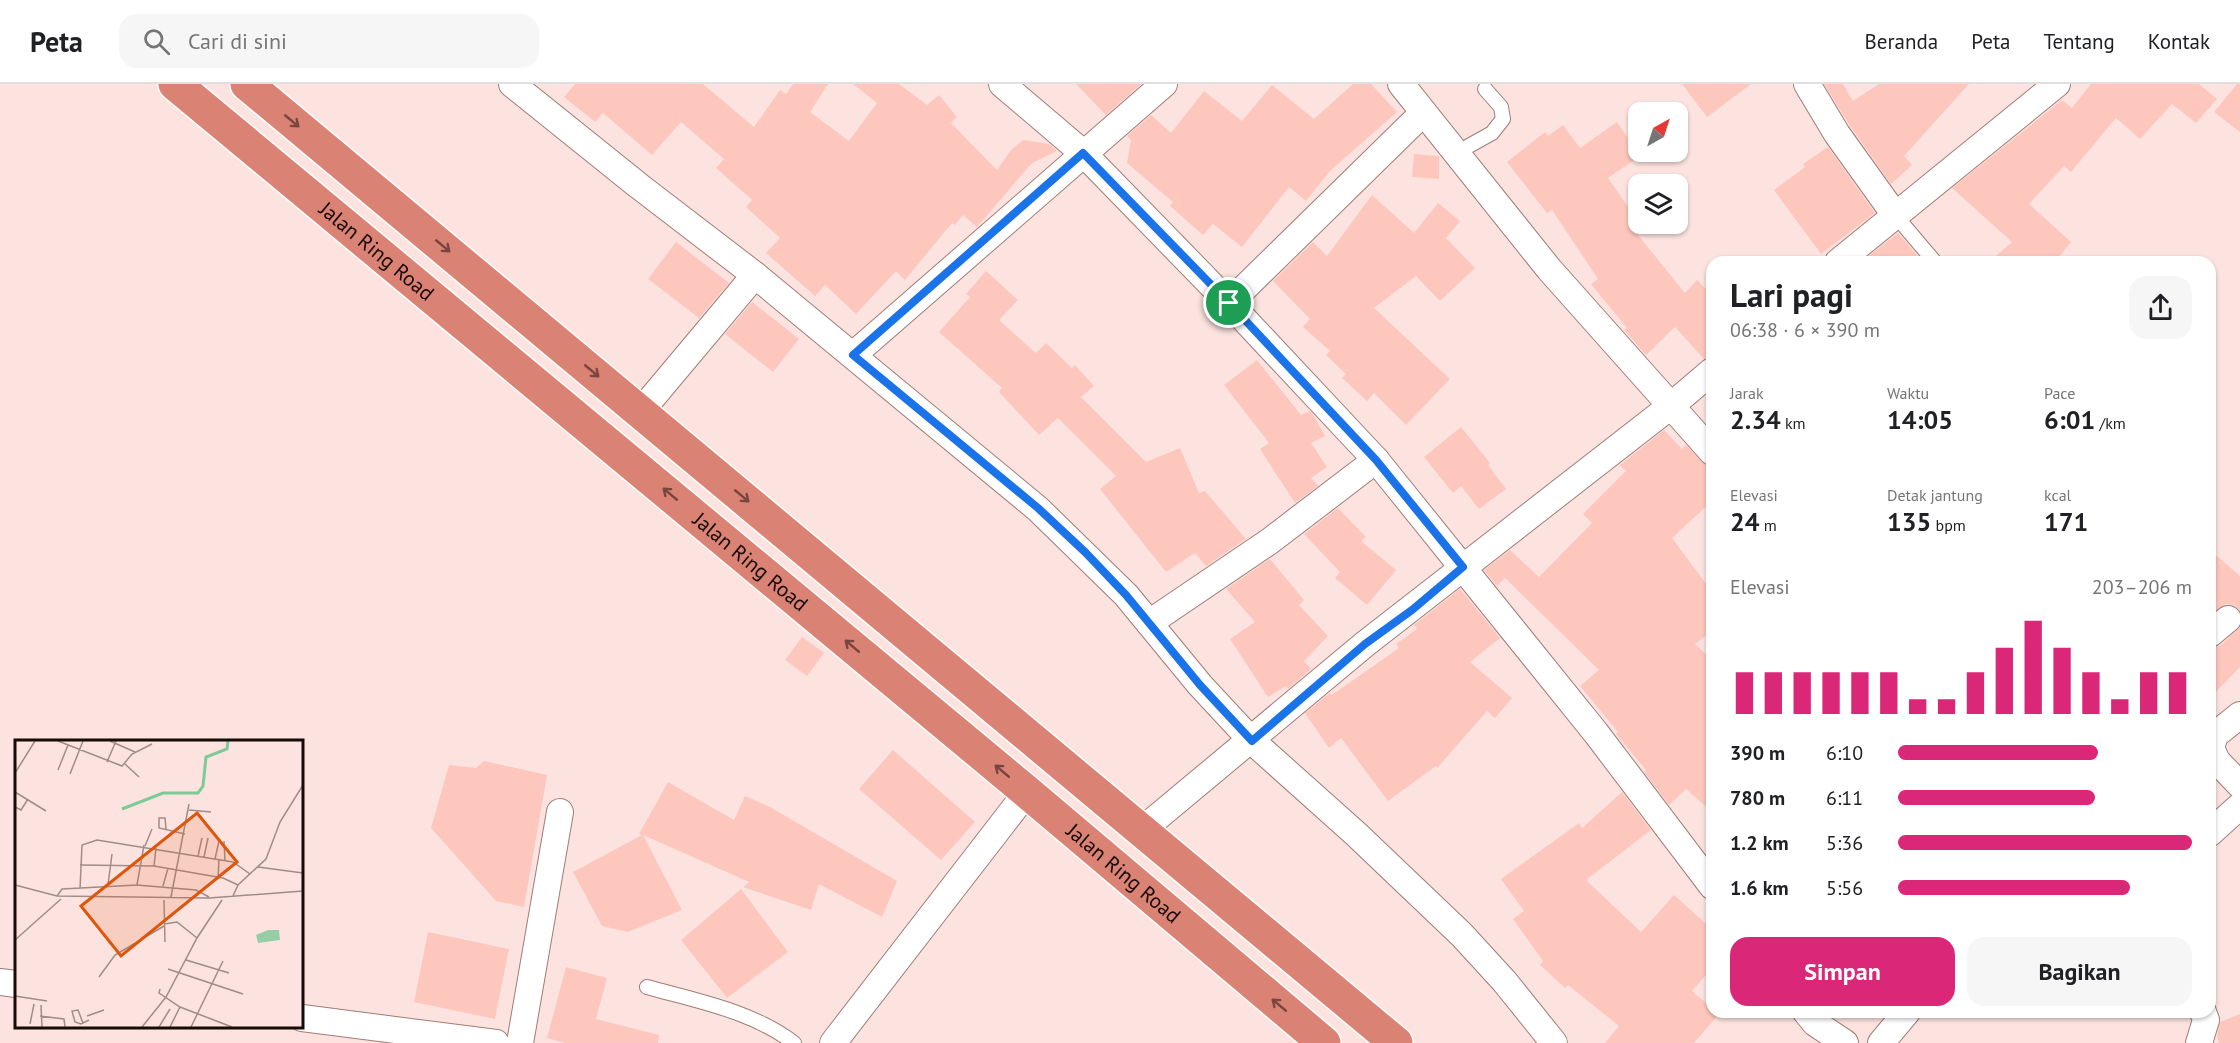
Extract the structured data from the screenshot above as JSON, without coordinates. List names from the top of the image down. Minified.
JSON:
{"streets":{"highway":["Jalan Ring Road"]},"north":"top right","page":{"header":"Peta","search":"Cari di sini","nav":["Beranda","Peta","Tentang","Kontak"],"heading":["Lari pagi","06:38 · 6 × 390 m"],"stats":[["Jarak","2.34 km"],["Waktu","14:05"],["Pace","6:01 /km"],["Elevasi","24 m"],["Detak jantung","135 bpm"],["kcal","171"]],"chart":["Elevasi","203–206 m"],"list":[{"name":"390 m","note":"6:10"},{"name":"780 m","note":"6:11"},{"name":"1.2 km","note":"5:36"},{"name":"1.6 km","note":"5:56"}],"buttons":["Simpan","Bagikan"]}}
